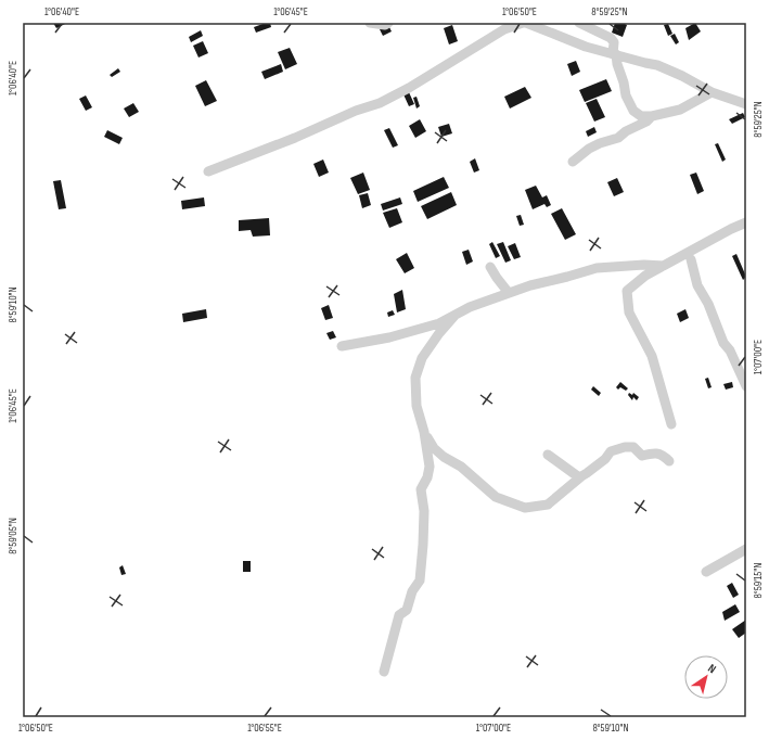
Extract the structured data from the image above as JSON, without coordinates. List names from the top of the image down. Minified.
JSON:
{"north":"top right","coordinates":["1°06'40\"E","1°06'45\"E","1°06'50\"E","8°59'25\"N","8°59'10\"N","1°07'00\"E","8°59'05\"N","8°59'15\"N","1°06'55\"E"]}
